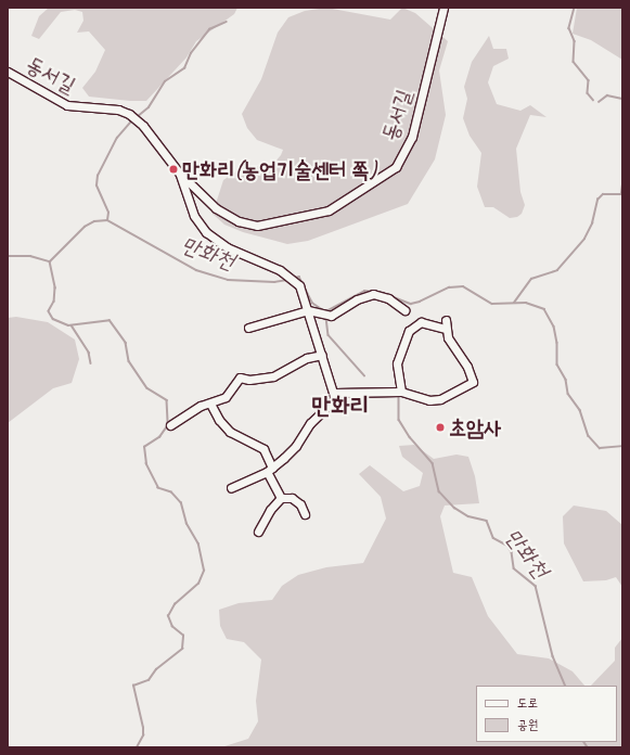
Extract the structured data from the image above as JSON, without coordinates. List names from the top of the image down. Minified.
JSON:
{"streets":{"street":["동서길"]},"districts":["만화리"],"water":["만화천"],"places":["만화리(농업기술센터 쪽)","초암사"],"legend":["도로","공원"]}
